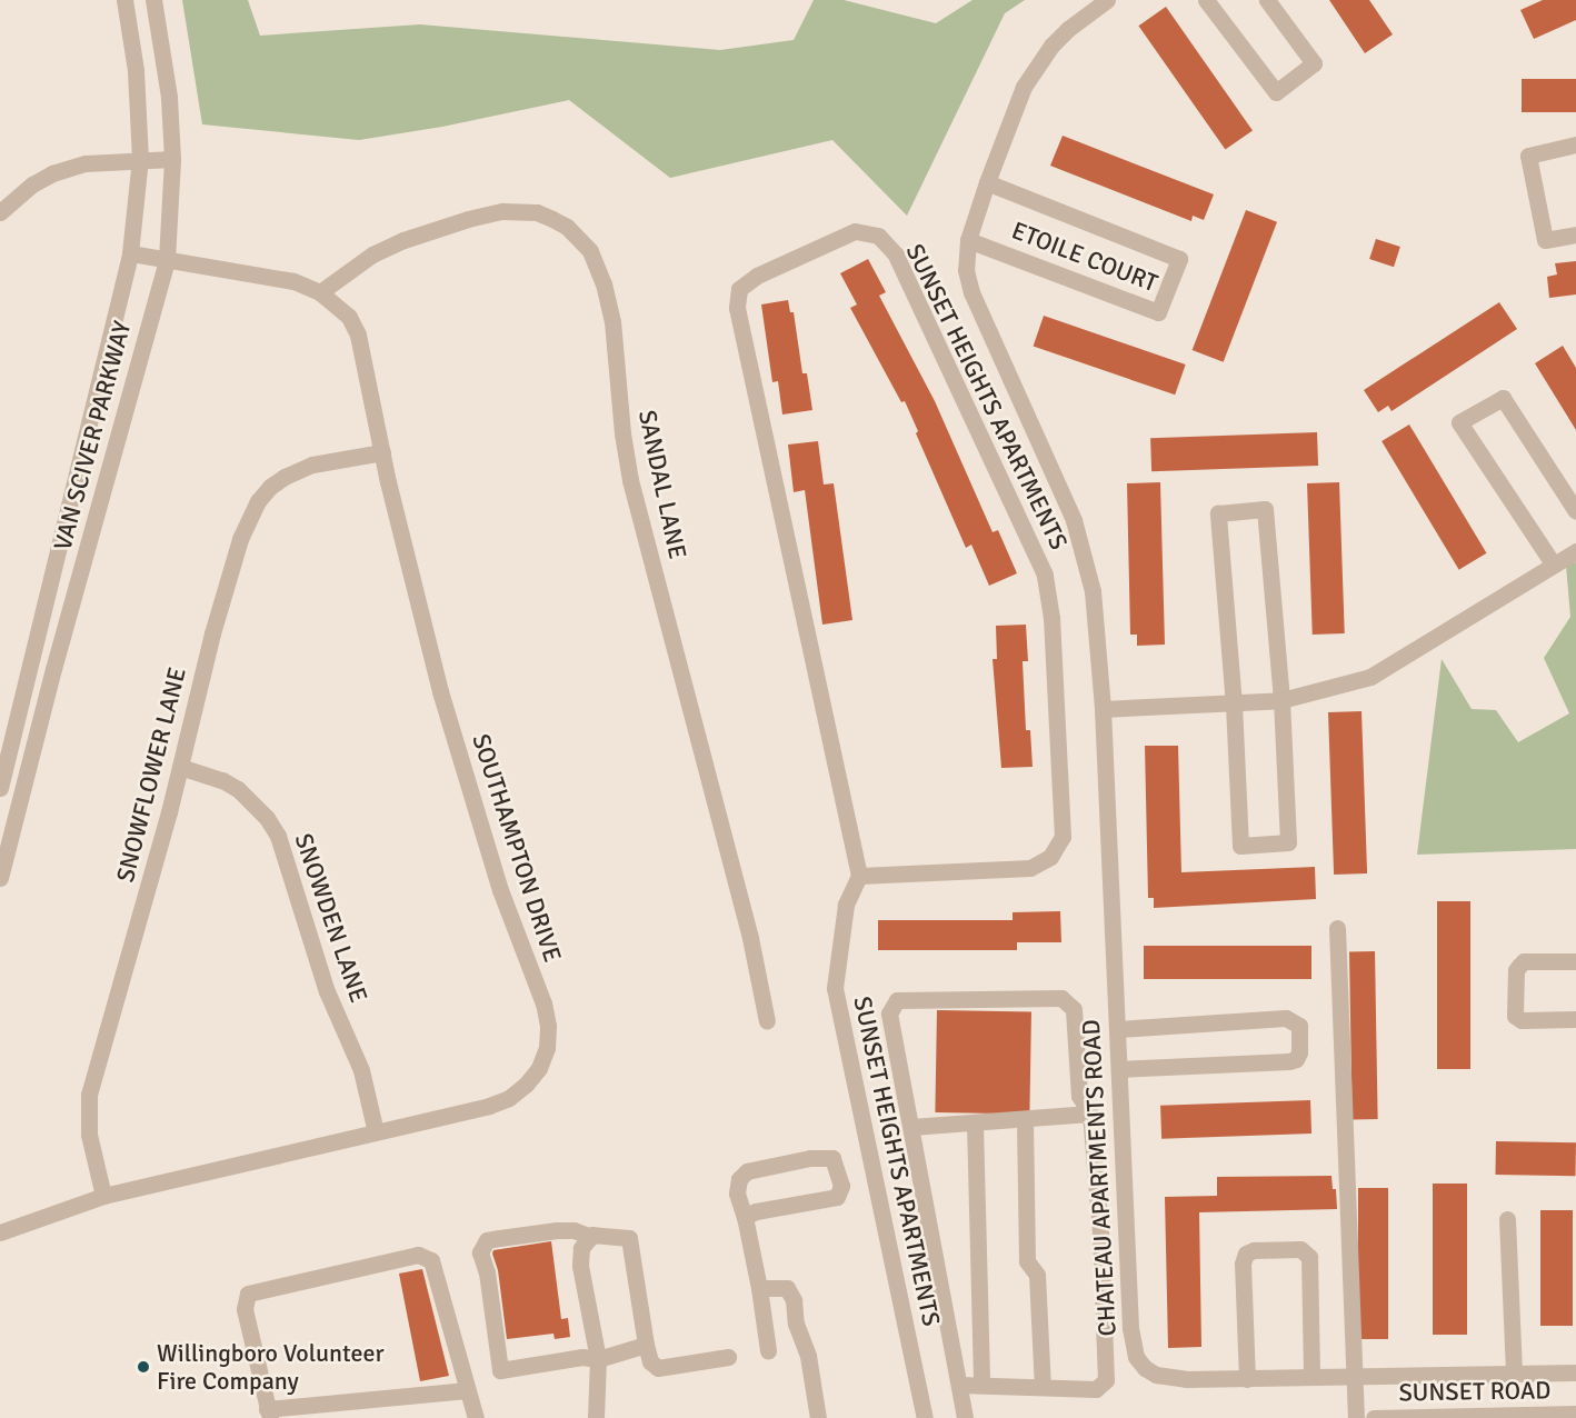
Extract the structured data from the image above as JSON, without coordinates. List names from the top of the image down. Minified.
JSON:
{"streets":{"street":["ETOILE COURT","SUNSET HEIGHTS APARTMENTS","VAN SCIVER PARKWAY","SANDAL LANE","SNOWFLOWER LANE","SOUTHAMPTON DRIVE","SNOWDEN LANE","CHATEAU APARTMENTS ROAD","SUNSET ROAD"]},"crossings":[["ETOILE COURT","CHATEAU APARTMENTS ROAD"],["VAN SCIVER PARKWAY","SOUTHAMPTON DRIVE"],["SANDAL LANE","SOUTHAMPTON DRIVE"],["SNOWFLOWER LANE","SOUTHAMPTON DRIVE"],["SNOWFLOWER LANE","SNOWDEN LANE"],["SOUTHAMPTON DRIVE","SNOWDEN LANE"]],"places":["Willingboro Volunteer Fire Company"]}
